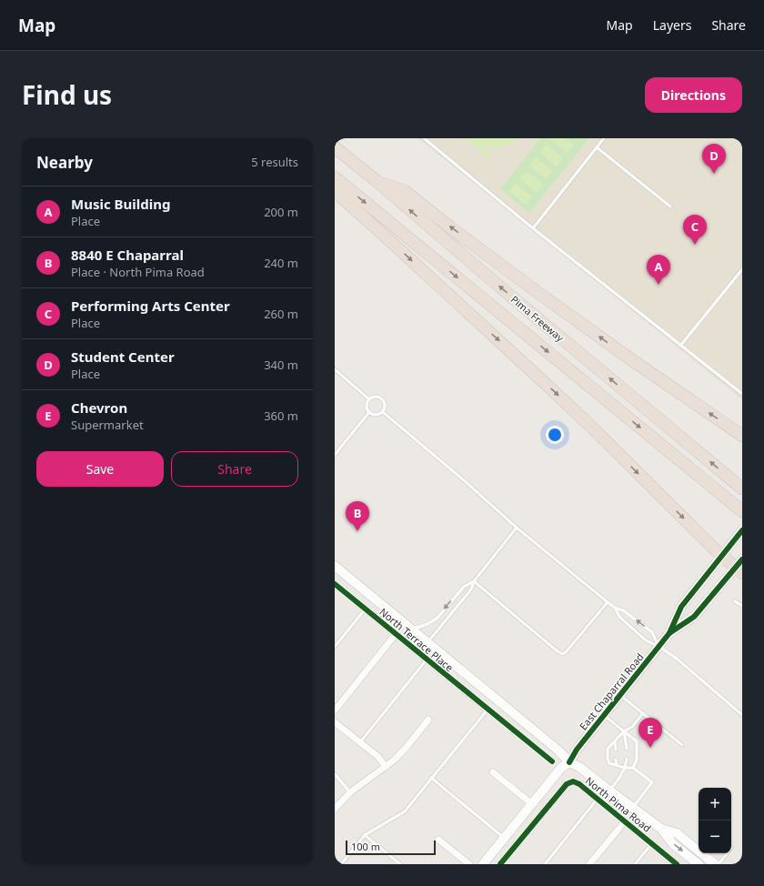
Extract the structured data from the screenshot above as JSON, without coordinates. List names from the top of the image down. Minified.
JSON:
{"streets":{"highway":["Pima Freeway"],"main road":["East Chaparral Road","North Pima Road"],"street":["North Terrace Place"]},"crossings":[["East Chaparral Road","North Pima Road"]],"scale_bar":"100 m","page":{"header":"Map","nav":["Map","Layers","Share"],"title":"Find us","buttons":["Directions",["Save","Share"]],"heading":["Nearby","5 results"],"pins":["D","C","A","B","E"],"list":[{"mark":"A","name":"Music Building","note":"Place","value":"200 m"},{"mark":"B","name":"8840 E Chaparral","note":"Place · North Pima Road","value":"240 m"},{"mark":"C","name":"Performing Arts Center","note":"Place","value":"260 m"},{"mark":"D","name":"Student Center","note":"Place","value":"340 m"},{"mark":"E","name":"Chevron","note":"Supermarket","value":"360 m"}],"map_buttons":["+","−"],"scale":"100 m"}}
